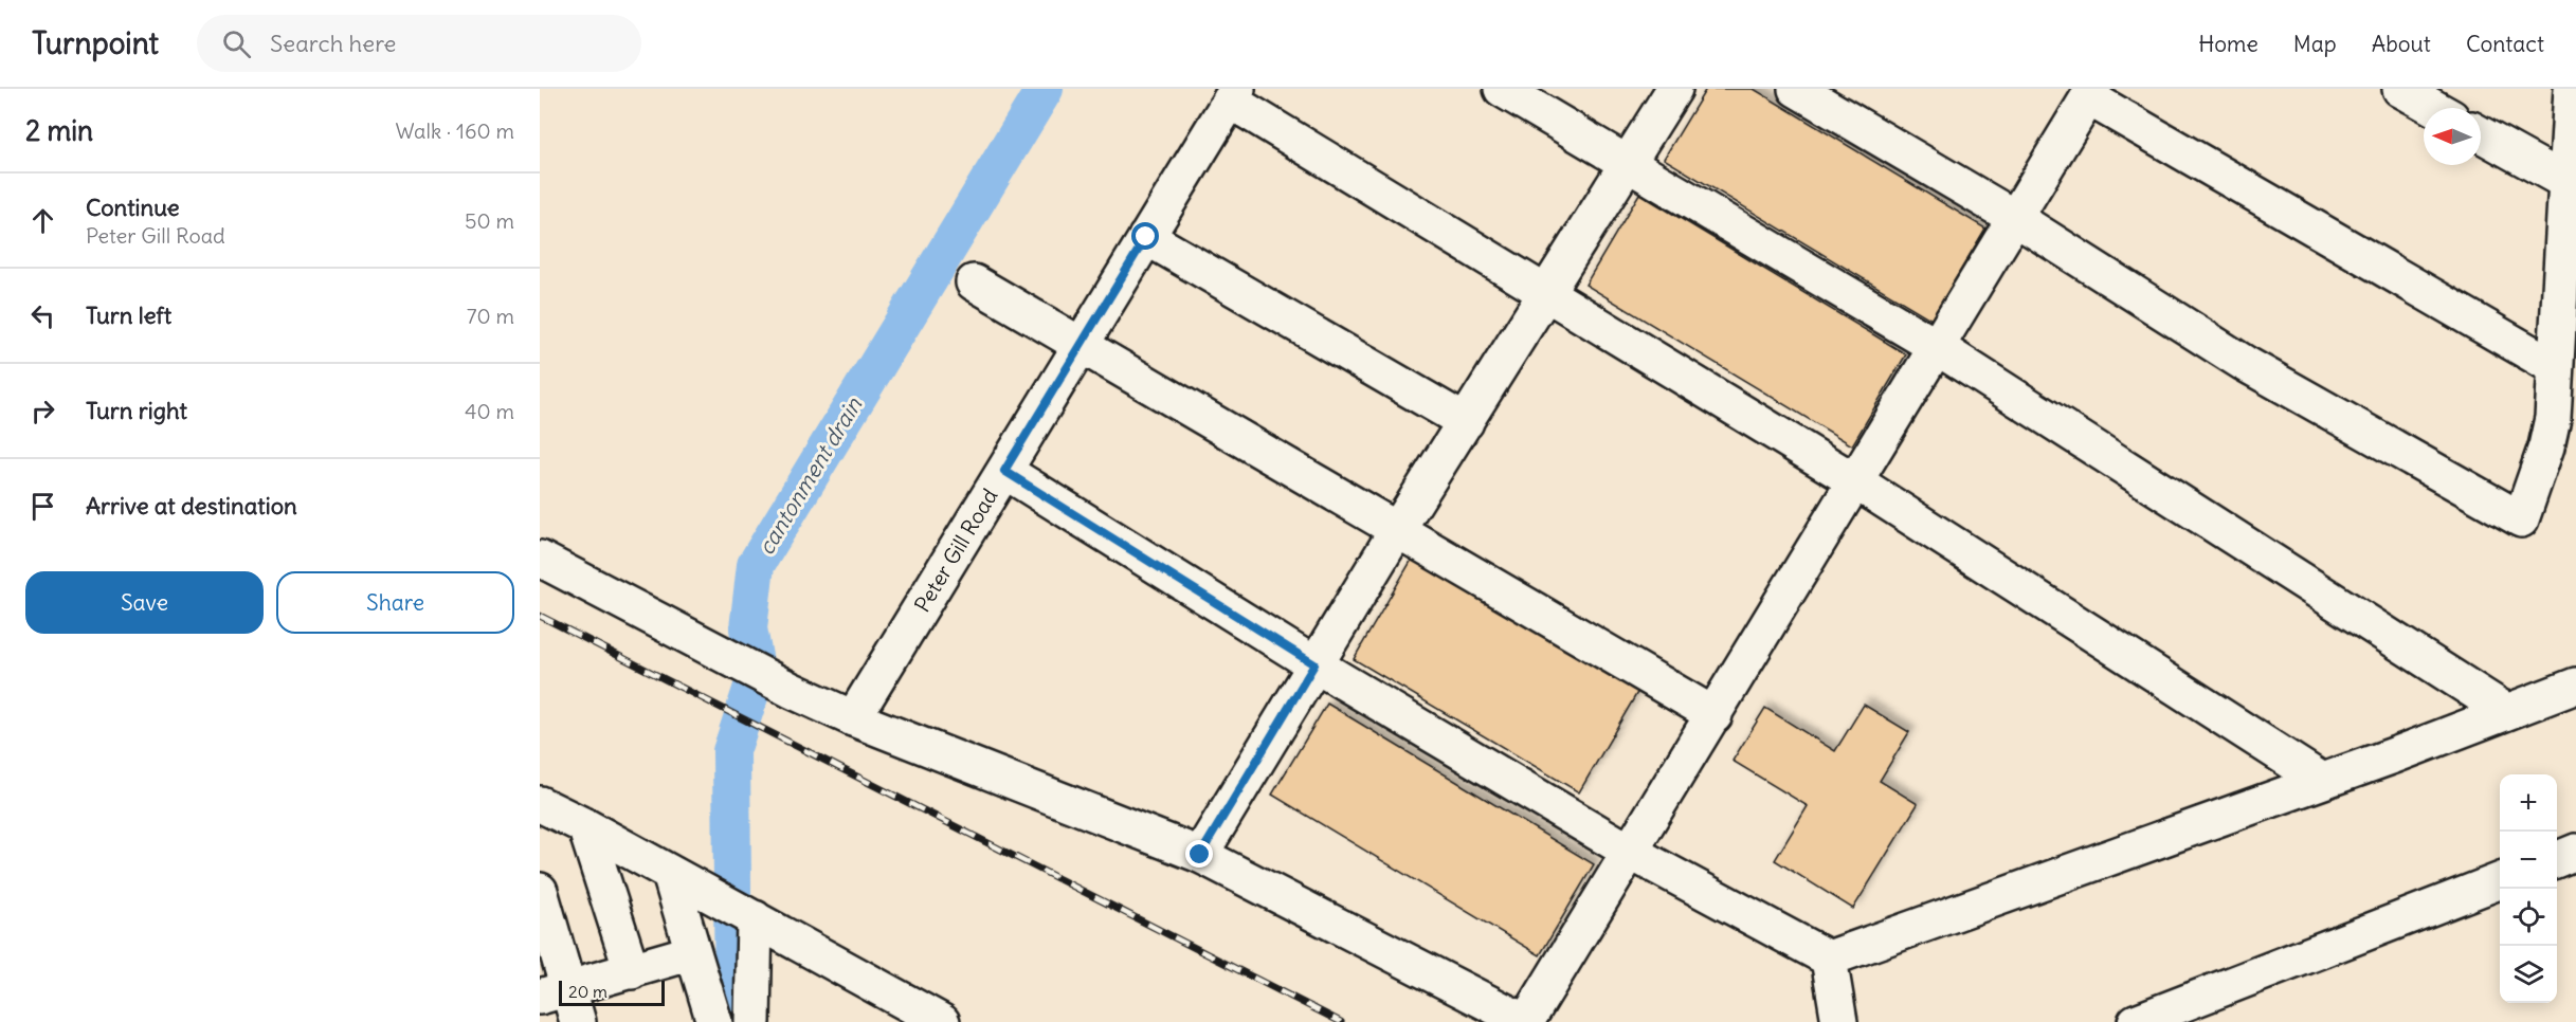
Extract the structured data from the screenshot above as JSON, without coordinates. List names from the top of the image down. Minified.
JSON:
{"streets":{"street":["Peter Gill Road"]},"water":["cantonment drain"],"scale_bar":"20 m","north":"left","page":{"header":"Turnpoint","search":"Search here","nav":["Home","Map","About","Contact"],"heading":["2 min","Walk · 160 m"],"list":[["Continue","Peter Gill Road","50 m"],["Turn left","70 m"],["Turn right","40 m"],"Arrive at destination"],"buttons":["Save","Share"],"map_buttons":["+","−"],"scale":"20 m"}}
